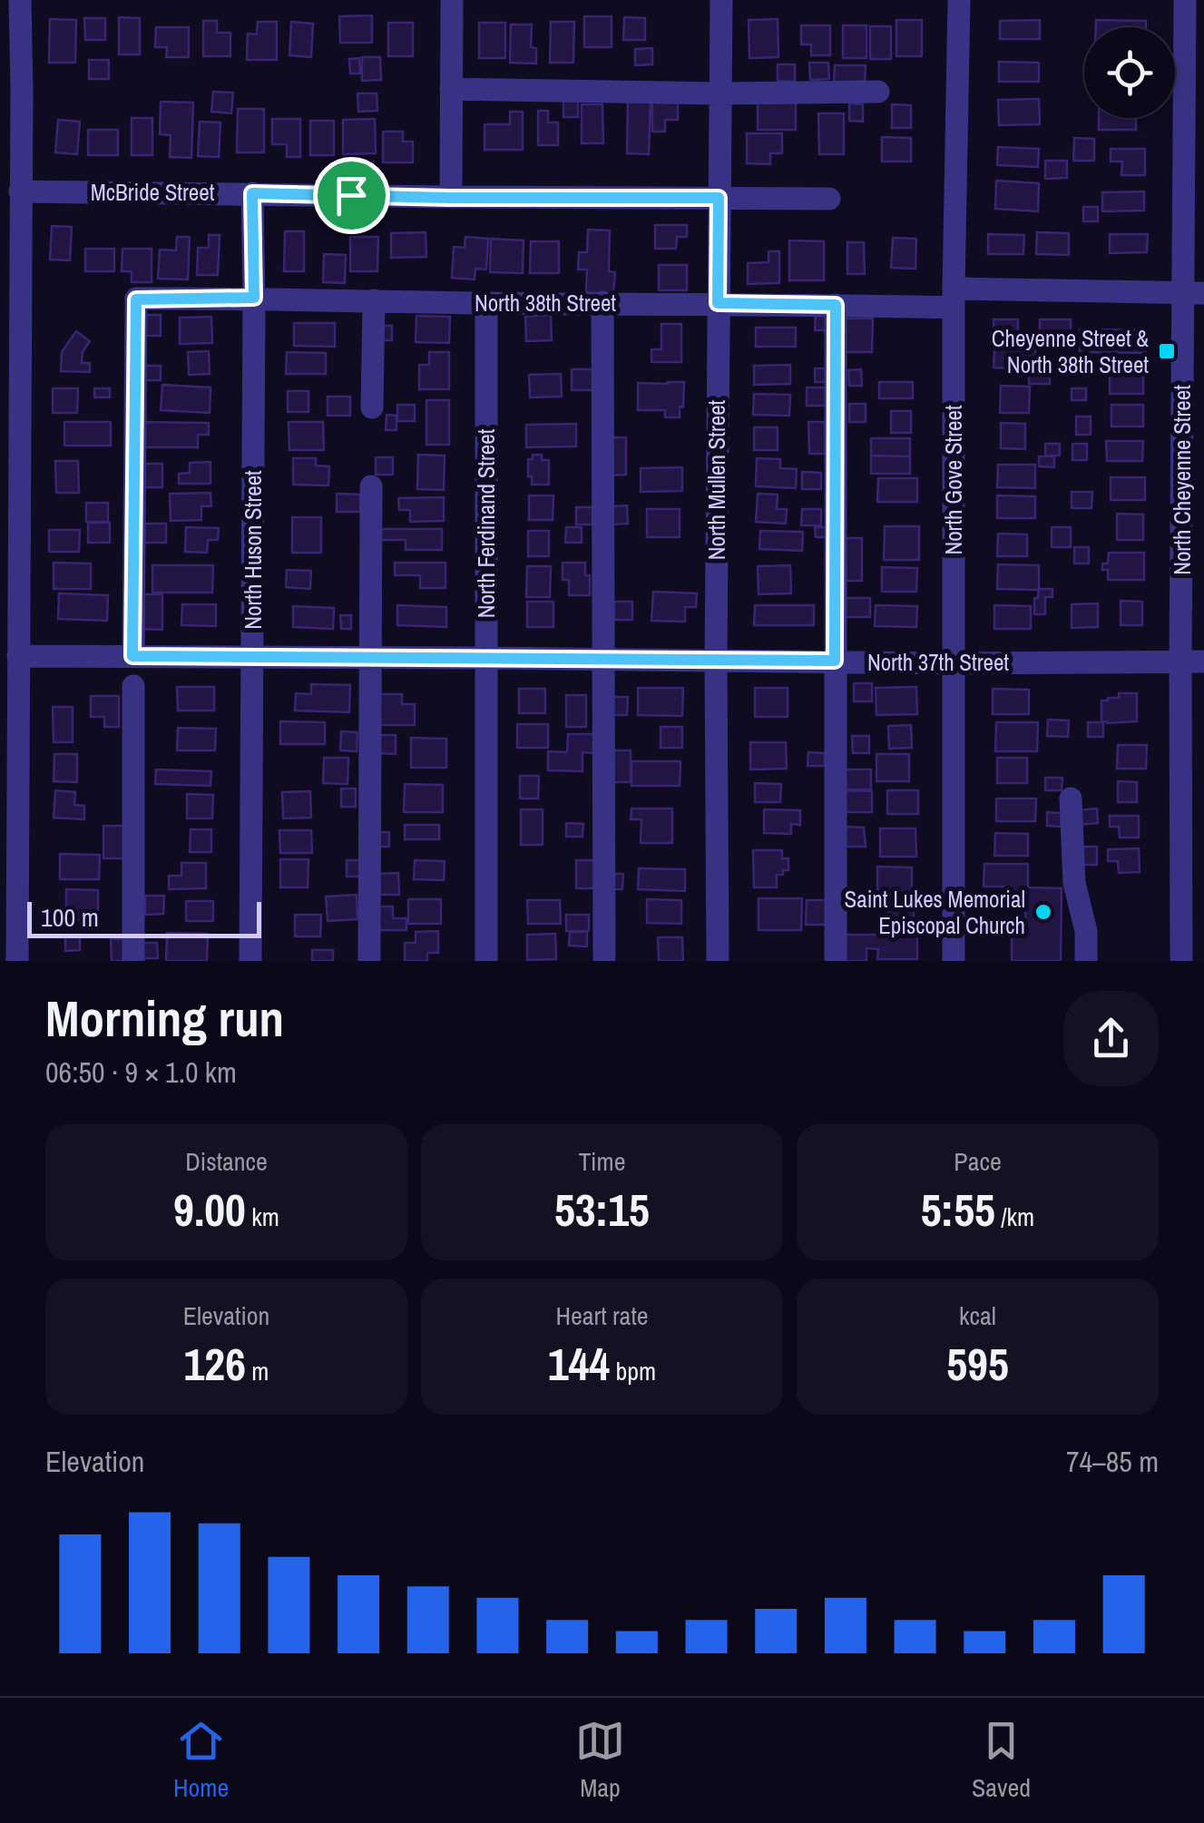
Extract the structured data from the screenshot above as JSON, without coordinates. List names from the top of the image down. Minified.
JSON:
{"streets":{"street":["McBride Street","North 38th Street","North Mullen Street","North Gove Street","North Cheyenne Street","North Ferdinand Street","North Huson Street","North 37th Street"]},"crossings":[["McBride Street","North Mullen Street"],["McBride Street","North Huson Street"],["North 38th Street","North Mullen Street"],["North 38th Street","North Gove Street"],["North 38th Street","North Cheyenne Street"],["North 38th Street","North Ferdinand Street"],["North 38th Street","North Huson Street"],["North 38th Street","North 37th Street"],["North Mullen Street","North 37th Street"],["North Gove Street","North 37th Street"],["North Cheyenne Street","North 37th Street"],["North Ferdinand Street","North 37th Street"],["North Huson Street","North 37th Street"]],"places":{"transit":["Cheyenne Street & North 38th Street"],"other":["Saint Lukes Memorial Episcopal Church"]},"scale_bar":"100 m","page":{"scale":"100 m","heading":["Morning run","06:50 · 9 × 1.0 km"],"stats":[["Distance","9.00 km"],["Time","53:15"],["Pace","5:55 /km"],["Elevation","126 m"],["Heart rate","144 bpm"],["kcal","595"]],"chart":["Elevation","74–85 m"],"tabs":["Home","Map","Saved"]}}
